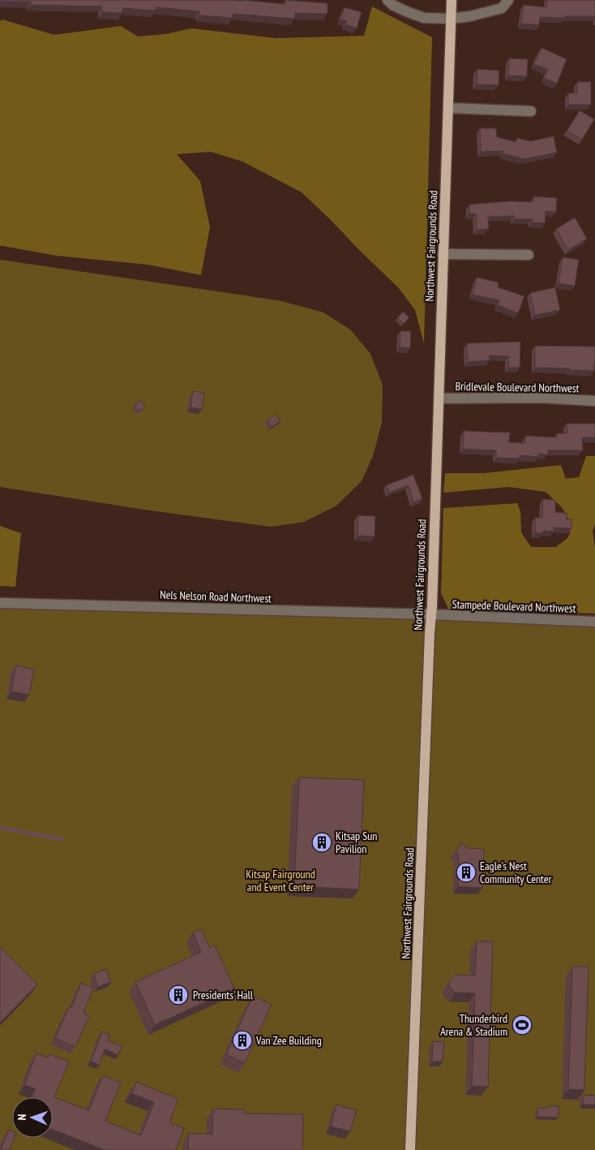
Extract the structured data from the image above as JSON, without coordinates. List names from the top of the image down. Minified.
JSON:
{"streets":{"main road":["Northwest Fairgrounds Road"],"street":["Bridlevale Boulevard Northwest","Nels Nelson Road Northwest","Stampede Boulevard Northwest"]},"crossings":[["Northwest Fairgrounds Road","Bridlevale Boulevard Northwest"],["Northwest Fairgrounds Road","Nels Nelson Road Northwest"],["Northwest Fairgrounds Road","Stampede Boulevard Northwest"],["Nels Nelson Road Northwest","Stampede Boulevard Northwest"]],"parks":["Kitsap Fairground and Event Center"],"places":{"building":["Kitsap Sun Pavilion","Eagle's Nest Community Center","Presidents' Hall","Van Zee Building"],"sports":["Thunderbird Arena & Stadium"]},"north":"left"}
